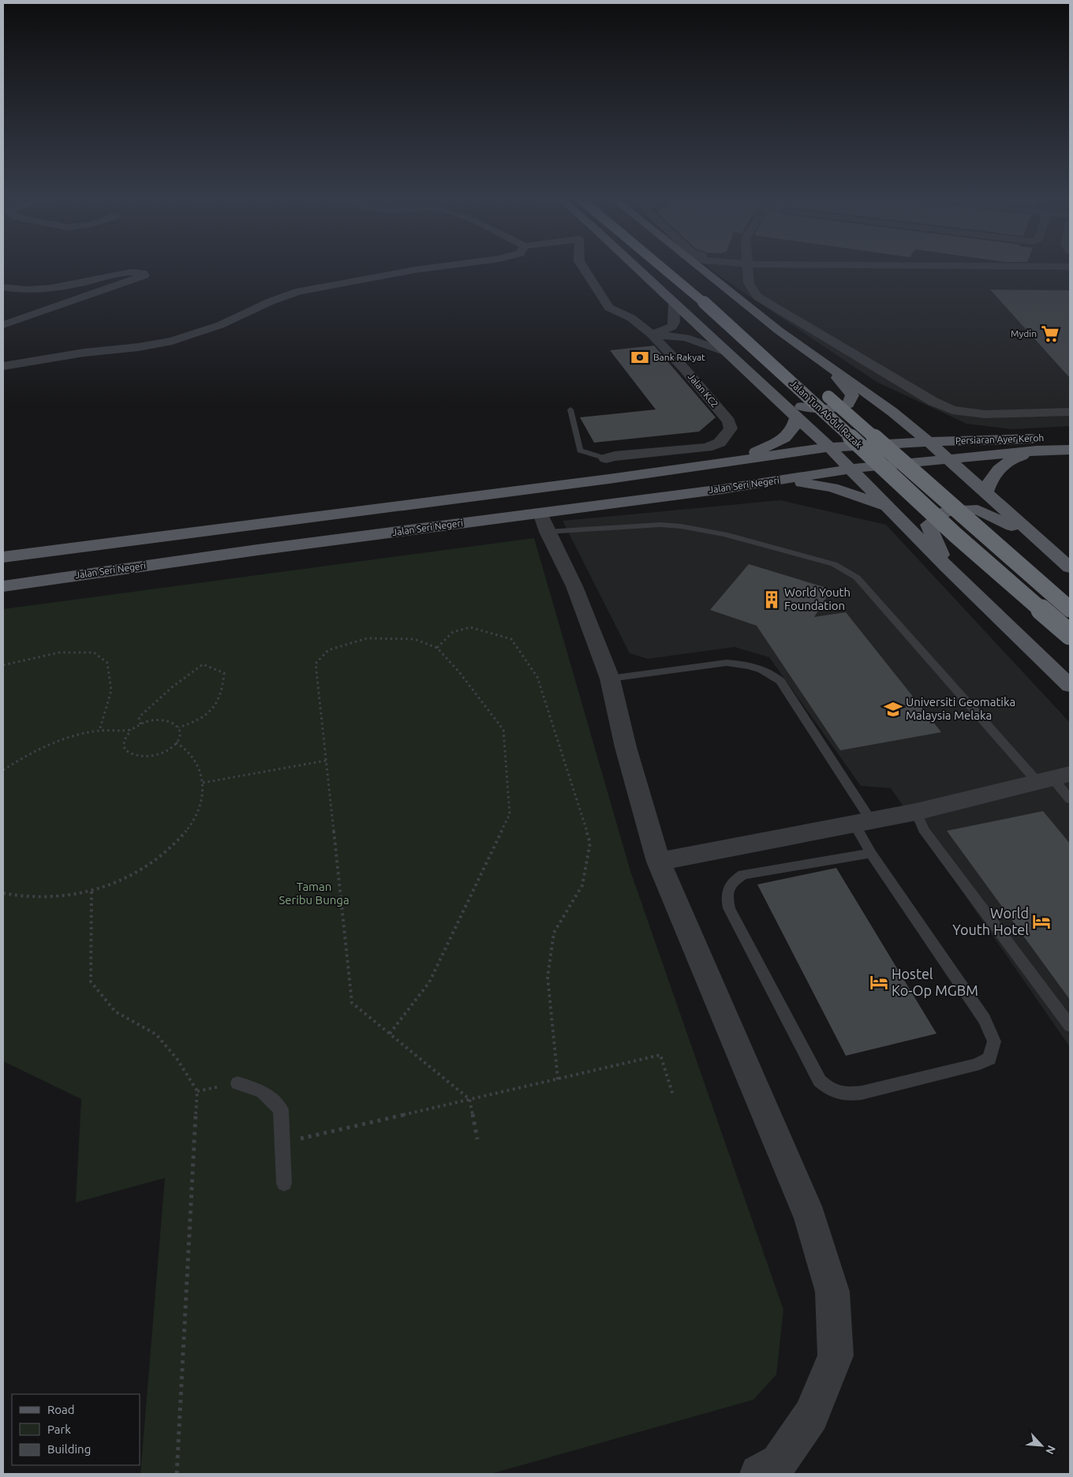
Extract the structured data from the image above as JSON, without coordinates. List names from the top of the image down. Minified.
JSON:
{"streets":{"highway":["Jalan Tun Abdul Razak"],"main road":["Persiaran Ayer Keroh","Jalan Seri Negeri"],"street":["Jalan KC2"]},"crossings":[["Persiaran Ayer Keroh","Jalan Seri Negeri"]],"parks":["Taman Seribu Bunga"],"places":{"supermarket":["Mydin"],"bank":["Bank Rakyat"],"building":["World Youth Foundation"],"school or university":["Universiti Geomatika Malaysia Melaka"],"hotel":["World Youth Hotel","Hostel Ko-Op MGBM"]},"legend":["Road","Park","Building"],"north":"bottom right"}
